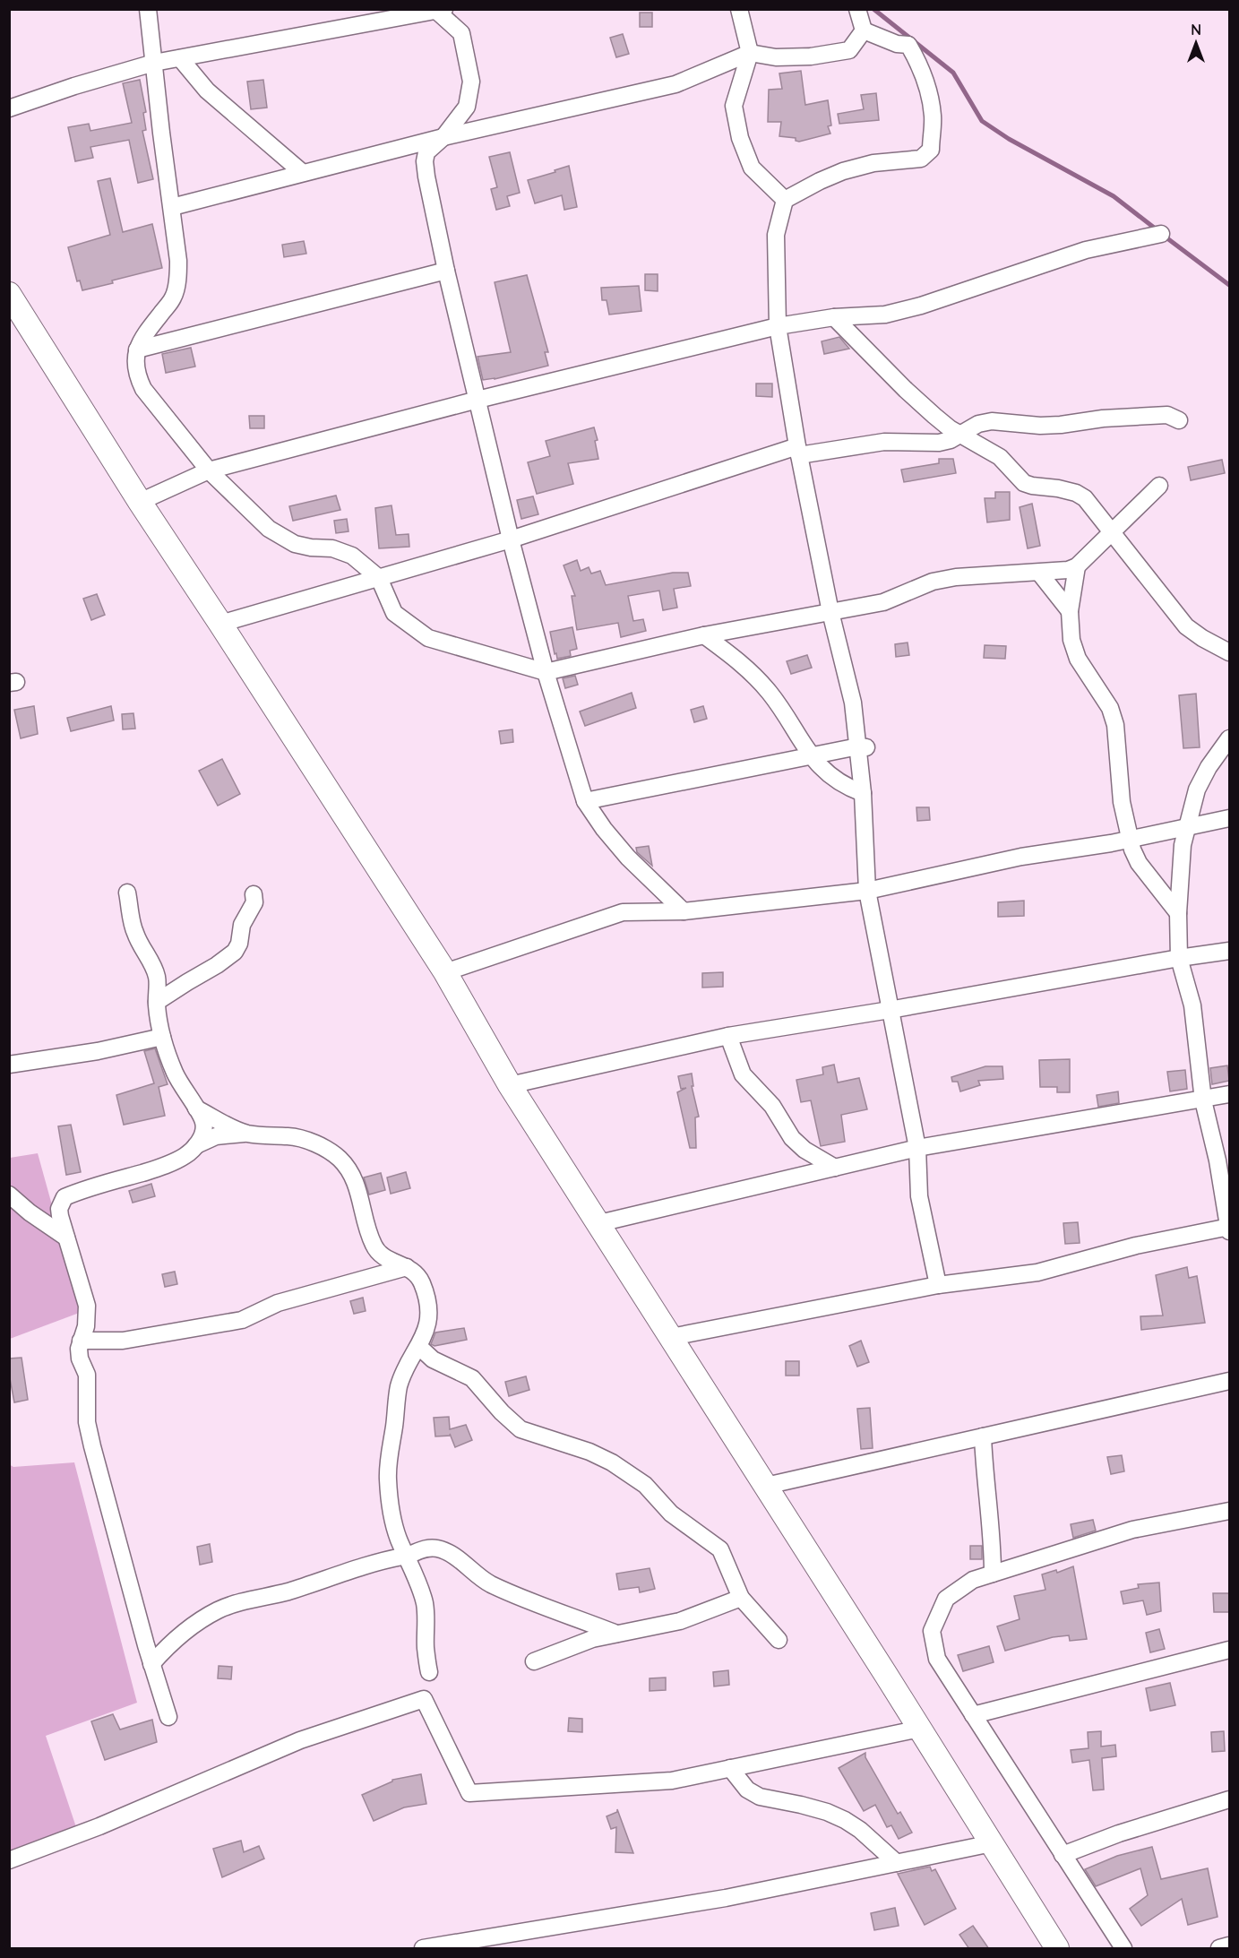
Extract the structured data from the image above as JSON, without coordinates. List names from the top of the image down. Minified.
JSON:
{"north":"top"}
